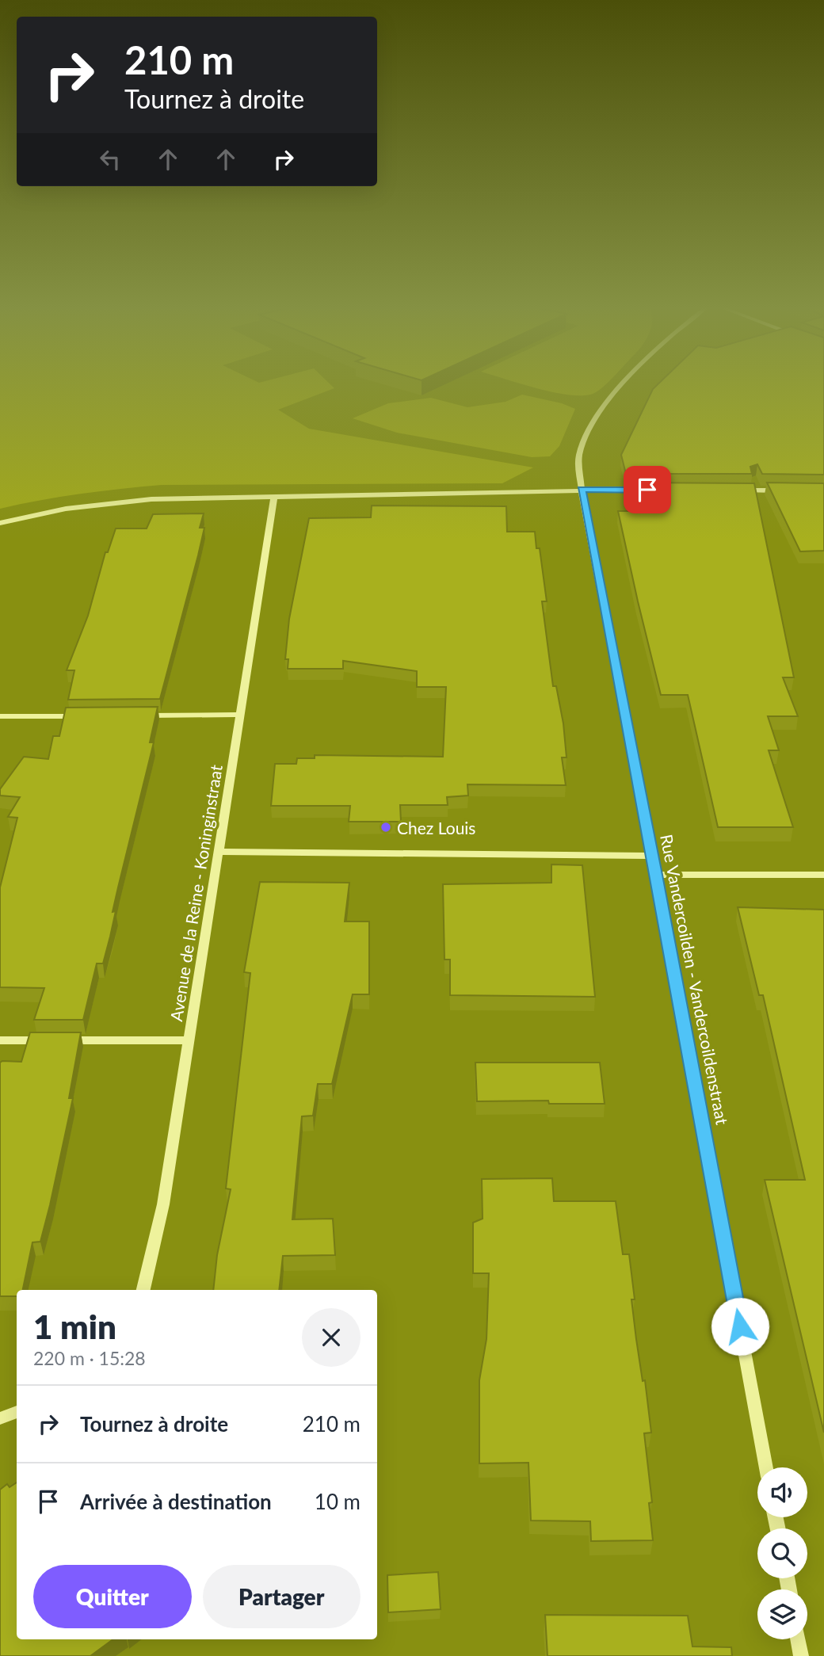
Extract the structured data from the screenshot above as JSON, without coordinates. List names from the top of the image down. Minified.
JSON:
{"streets":{"street":["Avenue de la Reine - Koninginstraat","Rue Vandercoilden - Vandercoildenstraat"]},"places":["Chez Louis"],"page":{"turn":["210 m","Tournez à droite"],"heading":["1 min","220 m · 15:28"],"list":[{"name":"Tournez à droite","value":"210 m"},{"name":"Arrivée à destination","value":"10 m"}],"buttons":["Quitter","Partager"]}}
